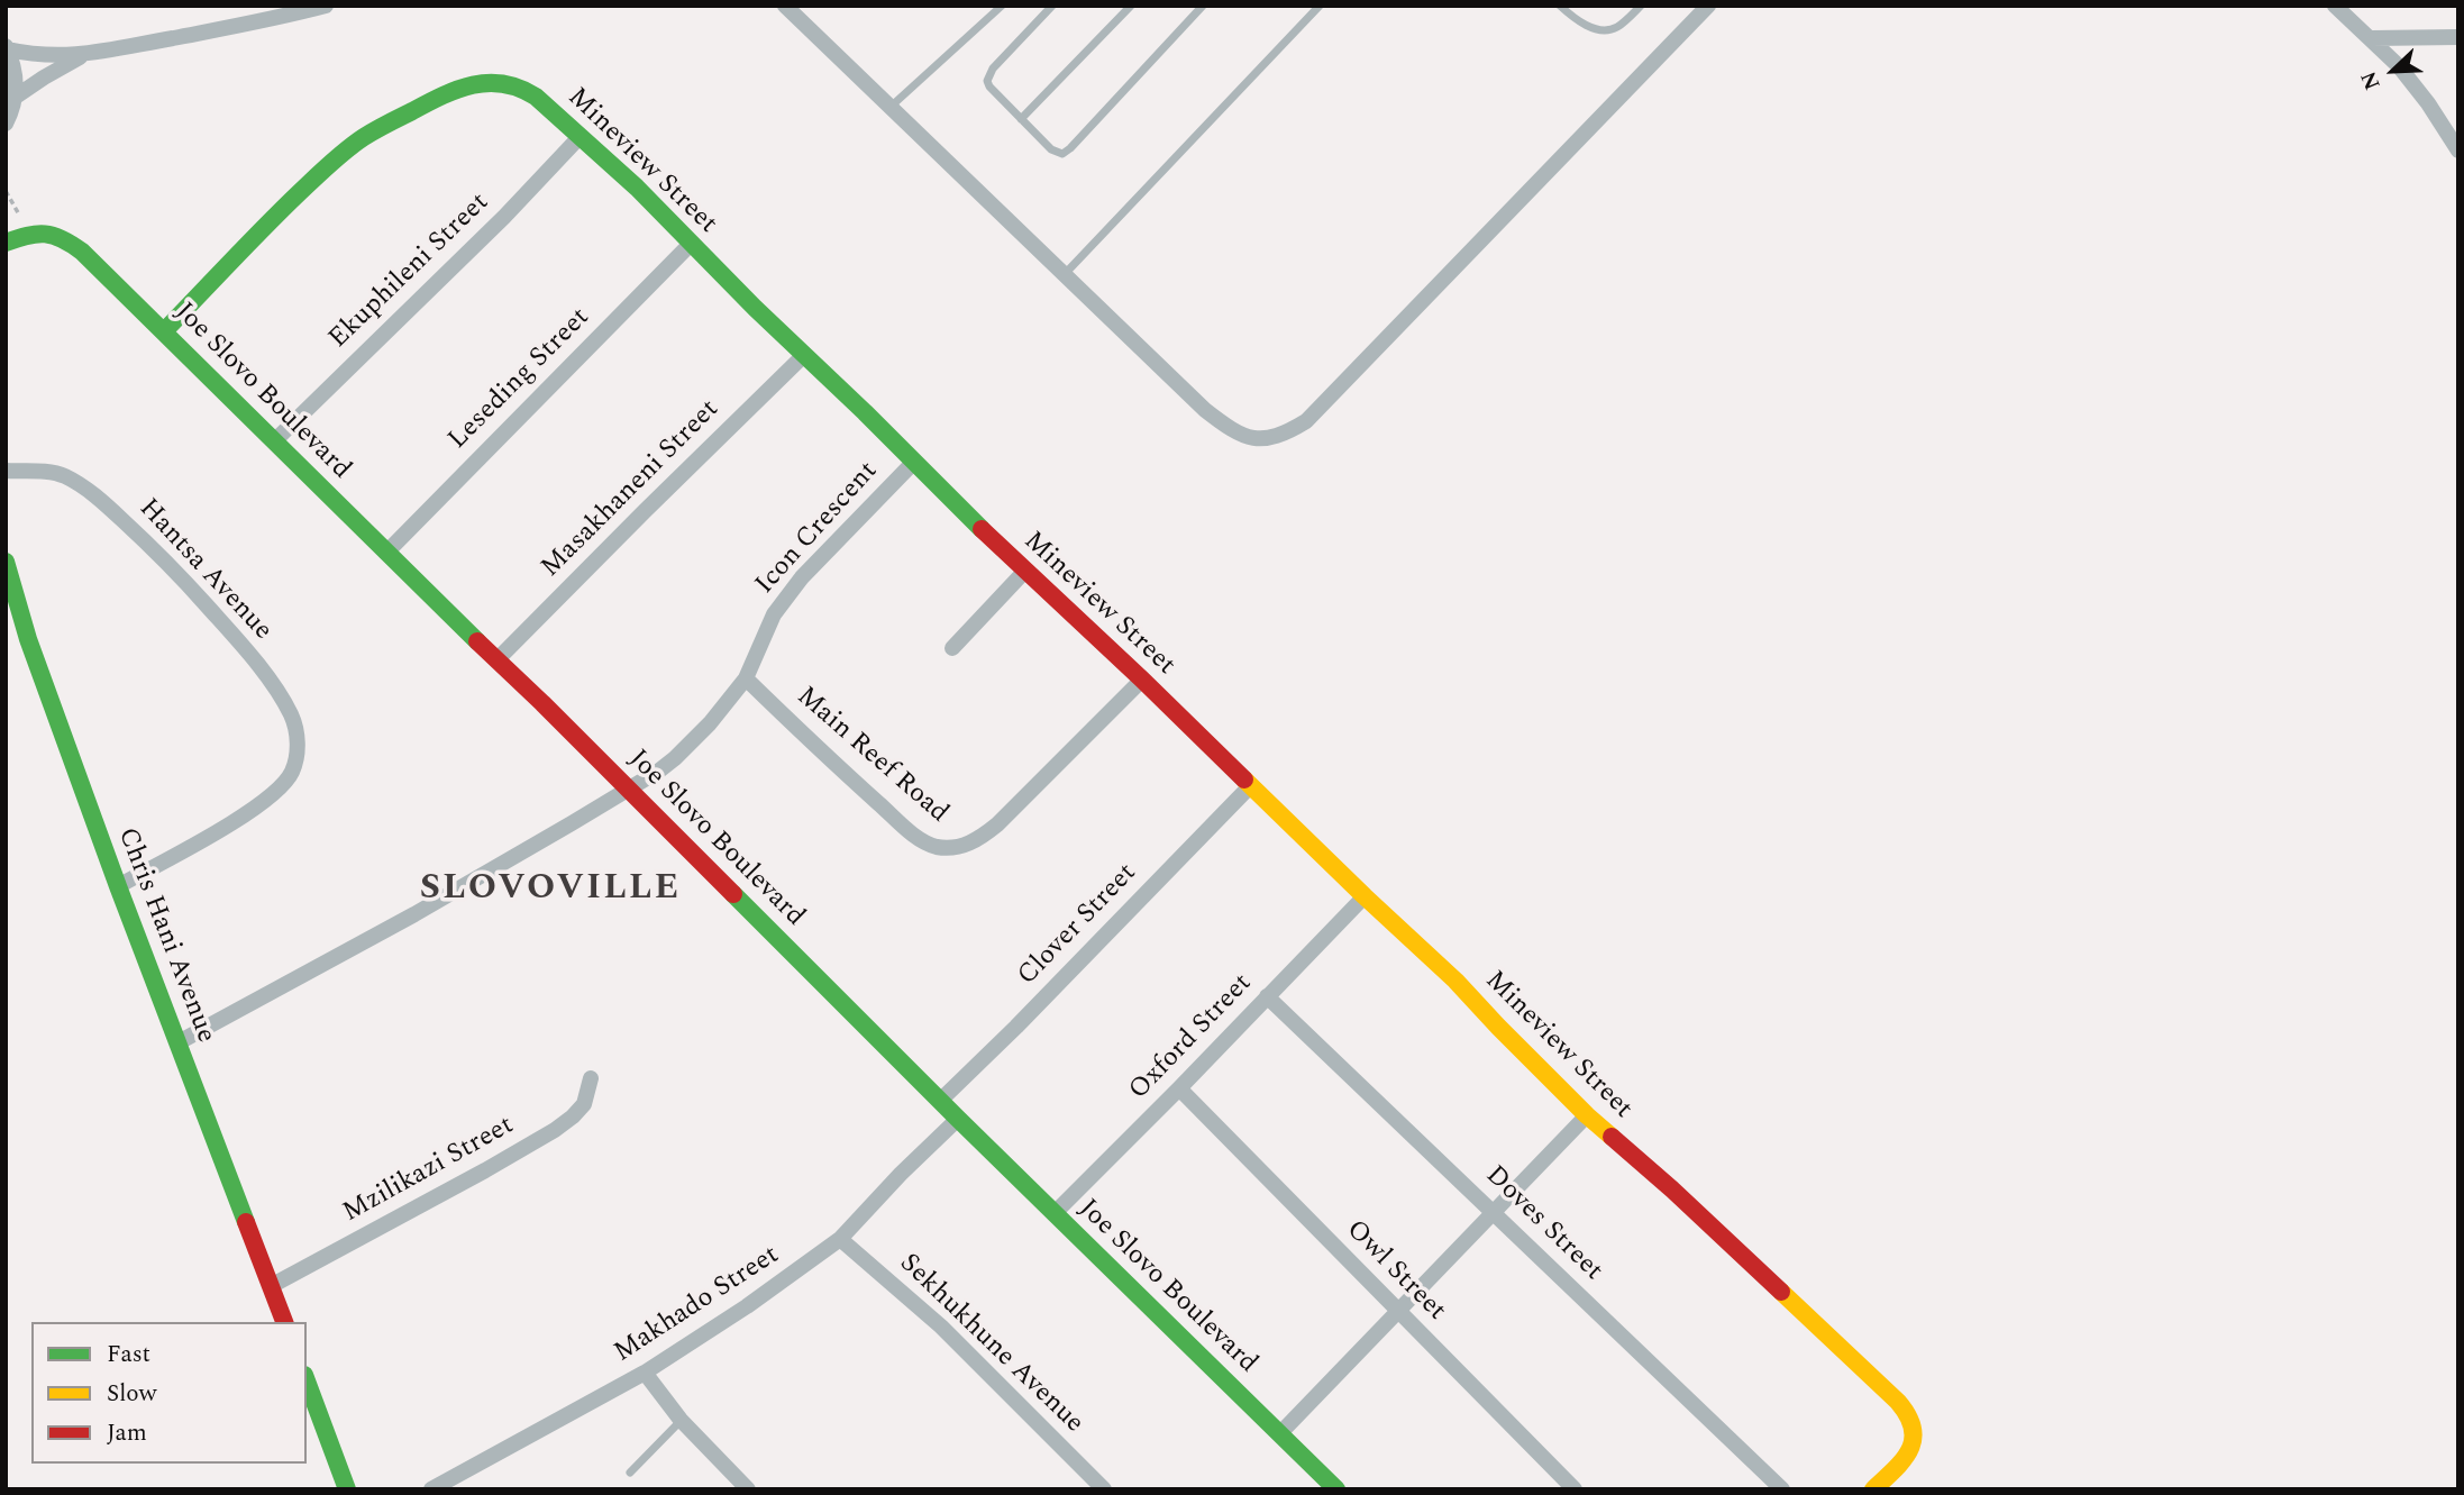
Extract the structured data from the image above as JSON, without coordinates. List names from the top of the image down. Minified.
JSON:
{"streets":{"street":["Mineview Street","Ekuphileni Street","Leseding Street","Joe Slovo Boulevard","Masakhaneni Street","Icon Crescent","Hantsa Avenue","Main Reef Road","Clover Street","Chris Hani Avenue","Oxford Street","Mzilikazi Street","Doves Street","Owl Street","Makhado Street","Sekhukhune Avenue"]},"crossings":[["Mineview Street","Ekuphileni Street"],["Mineview Street","Leseding Street"],["Mineview Street","Joe Slovo Boulevard"],["Mineview Street","Masakhaneni Street"],["Mineview Street","Icon Crescent"],["Mineview Street","Main Reef Road"],["Mineview Street","Clover Street"],["Mineview Street","Oxford Street"],["Ekuphileni Street","Joe Slovo Boulevard"],["Leseding Street","Joe Slovo Boulevard"],["Joe Slovo Boulevard","Masakhaneni Street"],["Joe Slovo Boulevard","Icon Crescent"],["Joe Slovo Boulevard","Clover Street"],["Joe Slovo Boulevard","Oxford Street"],["Joe Slovo Boulevard","Makhado Street"],["Icon Crescent","Main Reef Road"],["Icon Crescent","Chris Hani Avenue"],["Hantsa Avenue","Chris Hani Avenue"],["Chris Hani Avenue","Mzilikazi Street"],["Oxford Street","Doves Street"],["Oxford Street","Owl Street"],["Makhado Street","Sekhukhune Avenue"]],"districts":["SLOVOVILLE"],"legend":["Fast","Slow","Jam"],"north":"bottom left"}
